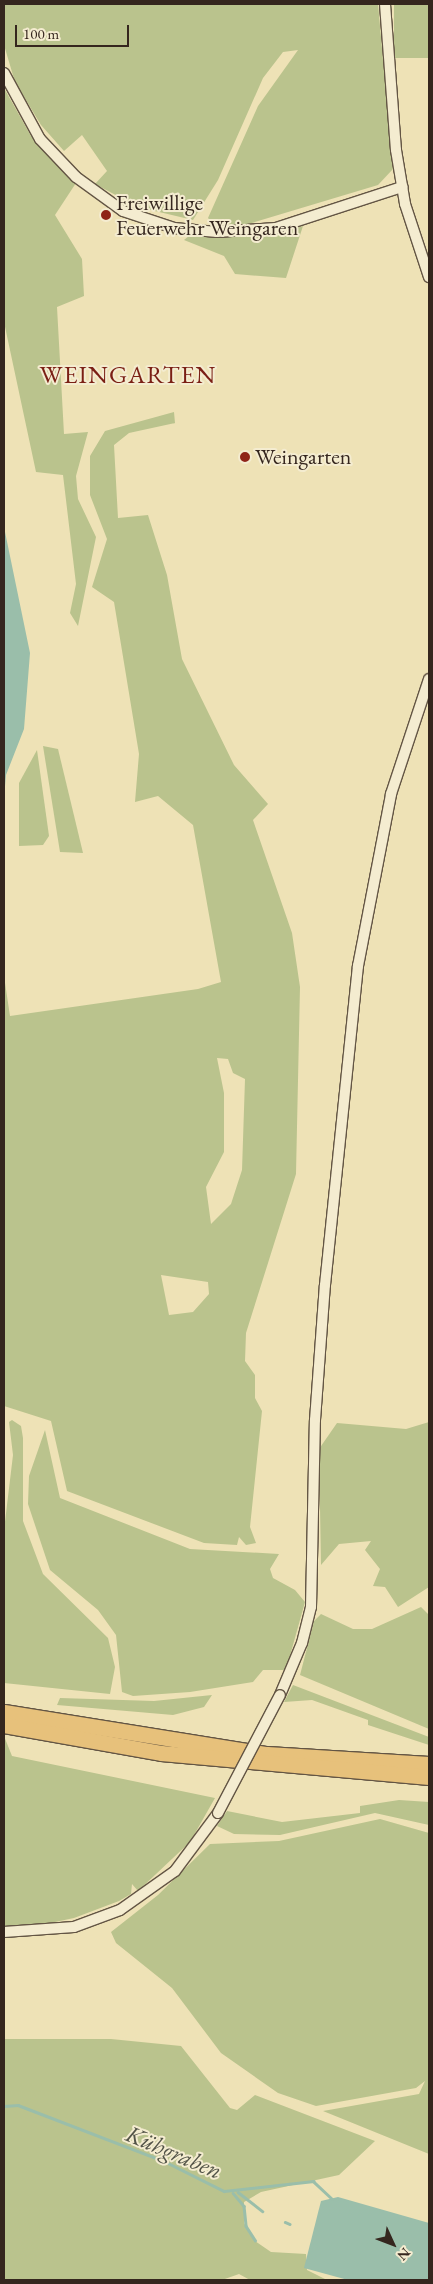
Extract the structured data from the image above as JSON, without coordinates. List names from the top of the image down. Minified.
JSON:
{"districts":["WEINGARTEN"],"water":["Kühgraben"],"places":["Freiwillige Feuerwehr Weingaren","Weingarten"],"scale_bar":"100 m","north":"bottom right"}
